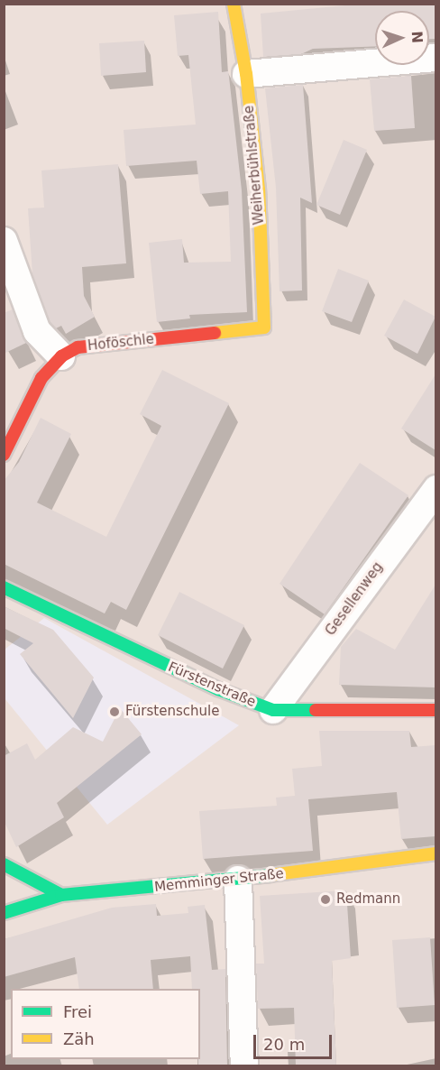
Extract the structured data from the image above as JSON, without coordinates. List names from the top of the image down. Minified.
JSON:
{"streets":{"street":["Weiherbühlstraße","Hoföschle","Gesellenweg","Fürstenstraße","Memminger Straße"]},"crossings":[["Weiherbühlstraße","Hoföschle"],["Gesellenweg","Fürstenstraße"]],"places":["Fürstenschule","Redmann"],"legend":["Frei","Zäh"],"scale_bar":"20 m","north":"right"}
